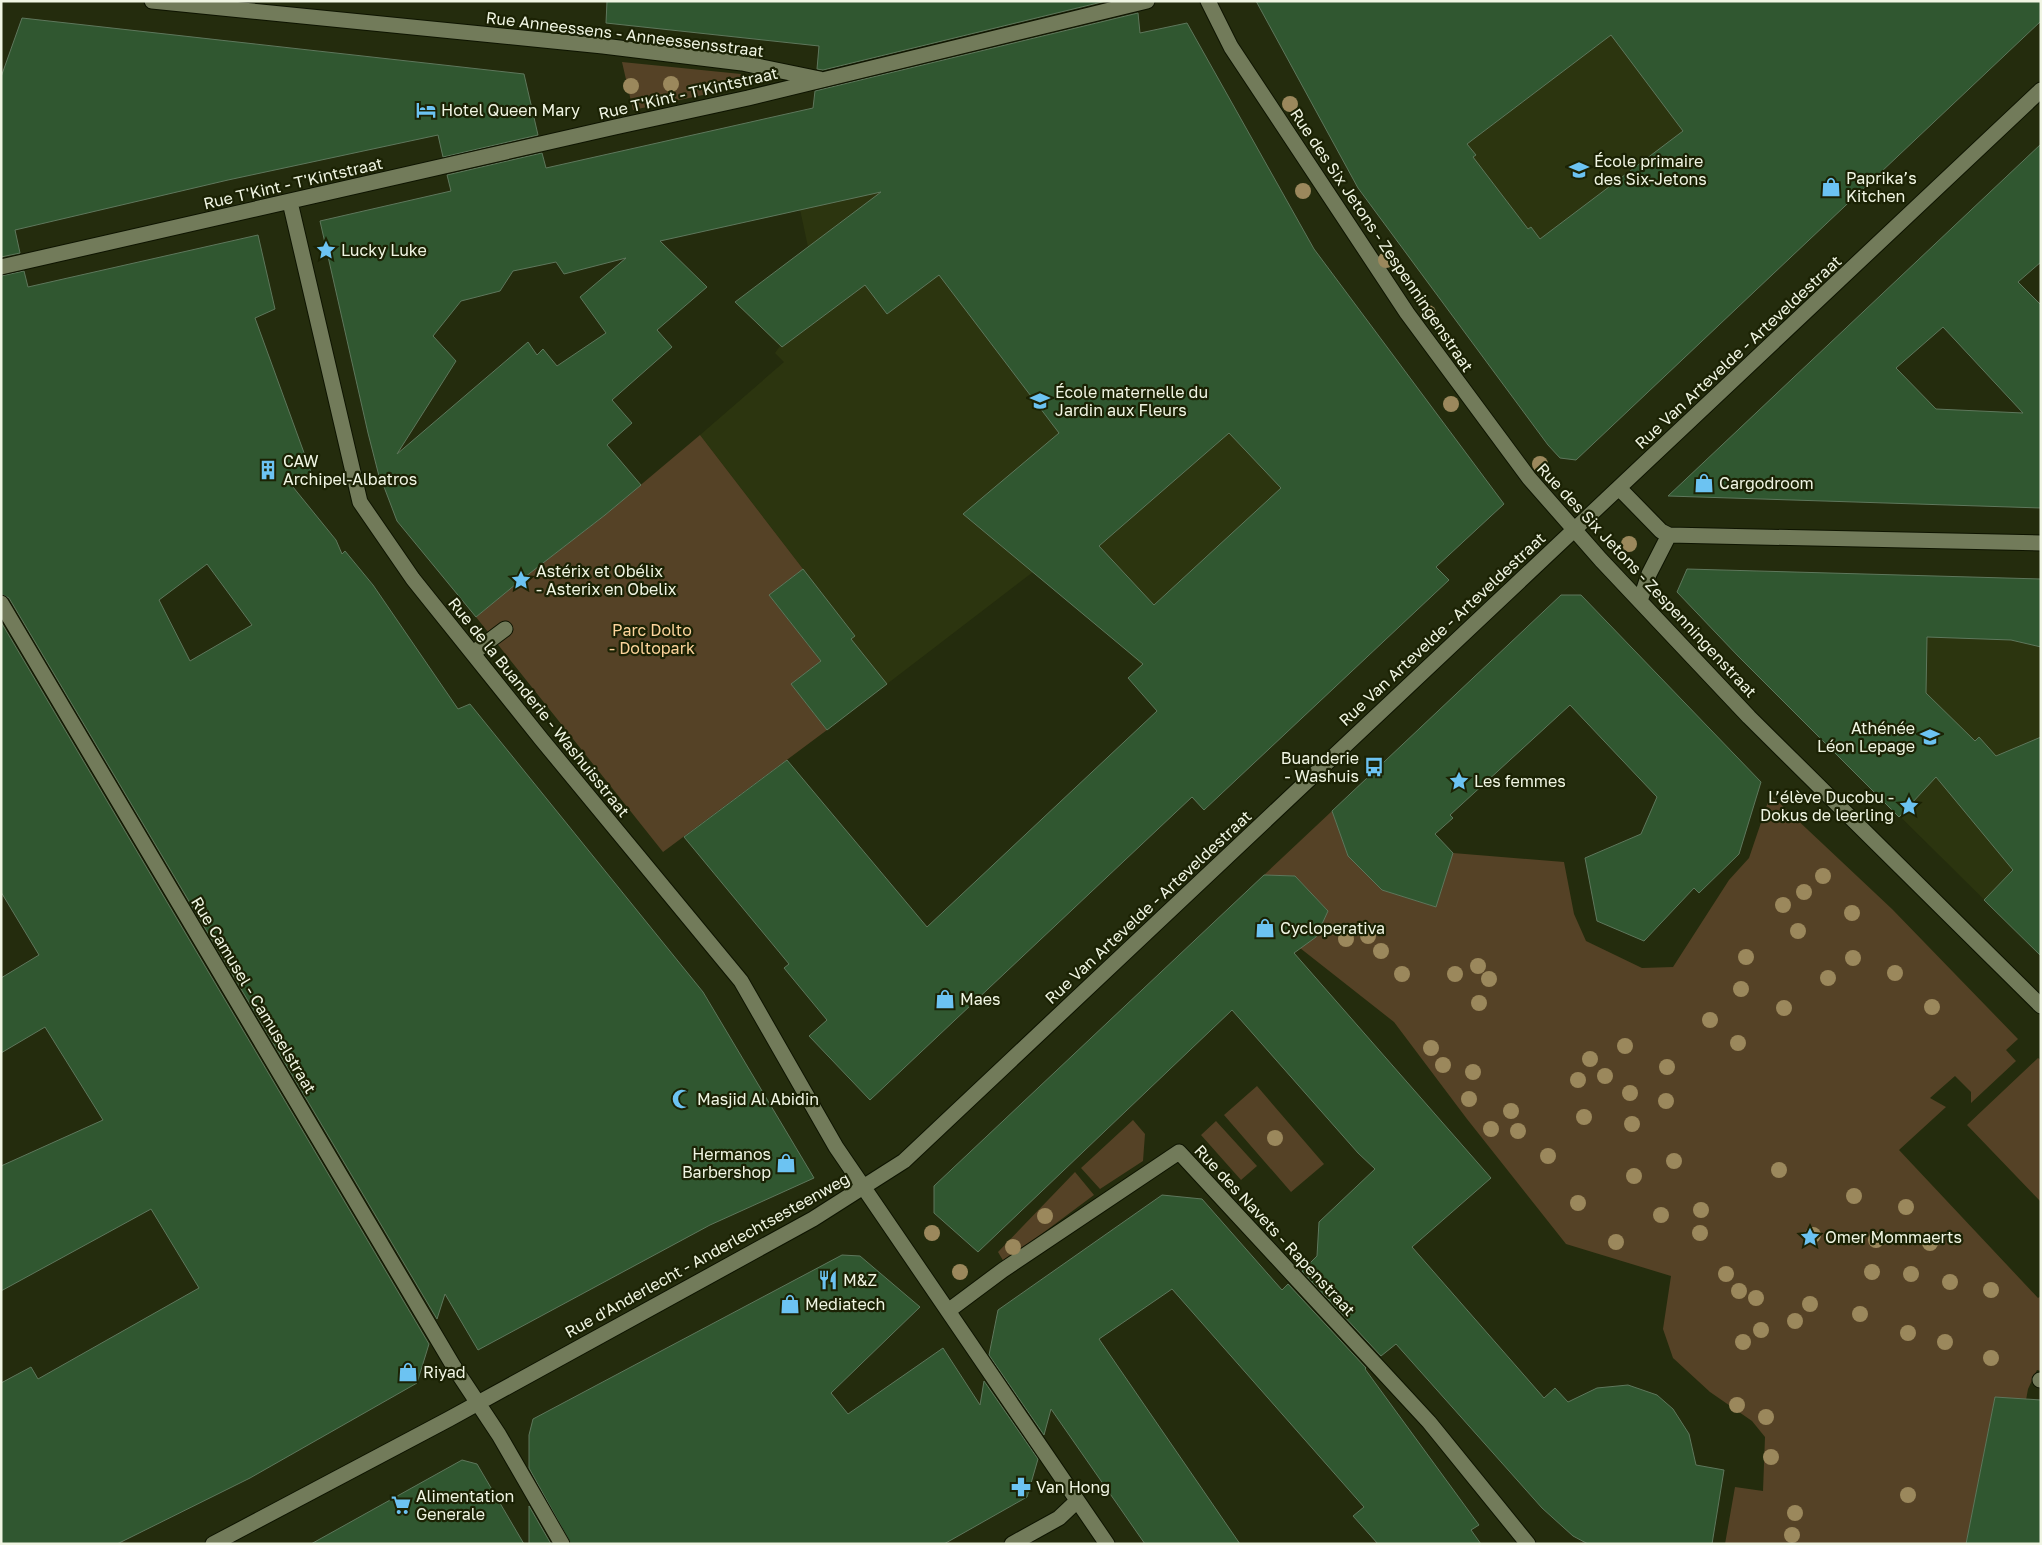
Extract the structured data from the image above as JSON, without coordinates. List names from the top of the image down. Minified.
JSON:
{"streets":{"street":["Rue Anneessens - Anneessensstraat","Rue T'Kint - T'Kintstraat","Rue des Six Jetons - Zespenningenstraat","Rue Van Artevelde - Arteveldestraat","Rue de la Buanderie - Washuisstraat","Rue Camusel - Camuselstraat","Rue des Navets - Rapenstraat","Rue d'Anderlecht - Anderlechtsesteenweg"]},"crossings":[["Rue Anneessens - Anneessensstraat","Rue T'Kint - T'Kintstraat"],["Rue T'Kint - T'Kintstraat","Rue de la Buanderie - Washuisstraat"],["Rue des Six Jetons - Zespenningenstraat","Rue Van Artevelde - Arteveldestraat"],["Rue Van Artevelde - Arteveldestraat","Rue de la Buanderie - Washuisstraat"],["Rue Van Artevelde - Arteveldestraat","Rue d'Anderlecht - Anderlechtsesteenweg"],["Rue de la Buanderie - Washuisstraat","Rue d'Anderlecht - Anderlechtsesteenweg"],["Rue Camusel - Camuselstraat","Rue d'Anderlecht - Anderlechtsesteenweg"],["Rue des Navets - Rapenstraat","Rue d'Anderlecht - Anderlechtsesteenweg"]],"parks":["Parc Dolto - Doltopark"],"places":{"hotel":["Hotel Queen Mary"],"school or university":["École primaire des Six-Jetons","École maternelle du Jardin aux Fleurs","Athénée Léon Lepage"],"shop":["Paprika’s Kitchen","Cargodroom","Cycloperativa","Maes","Hermanos Barbershop","Mediatech","Riyad"],"place":["Lucky Luke","Astérix et Obélix - Asterix en Obelix","Les femmes","L’élève Ducobu - Dokus de leerling","Omer Mommaerts"],"building":["CAW Archipel-Albatros"],"bus stop":["Buanderie - Washuis"],"mosque":["Masjid Al Abidin"],"restaurant":["M&Z"],"pharmacy":["Van Hong"],"supermarket":["Alimentation Generale"]}}
